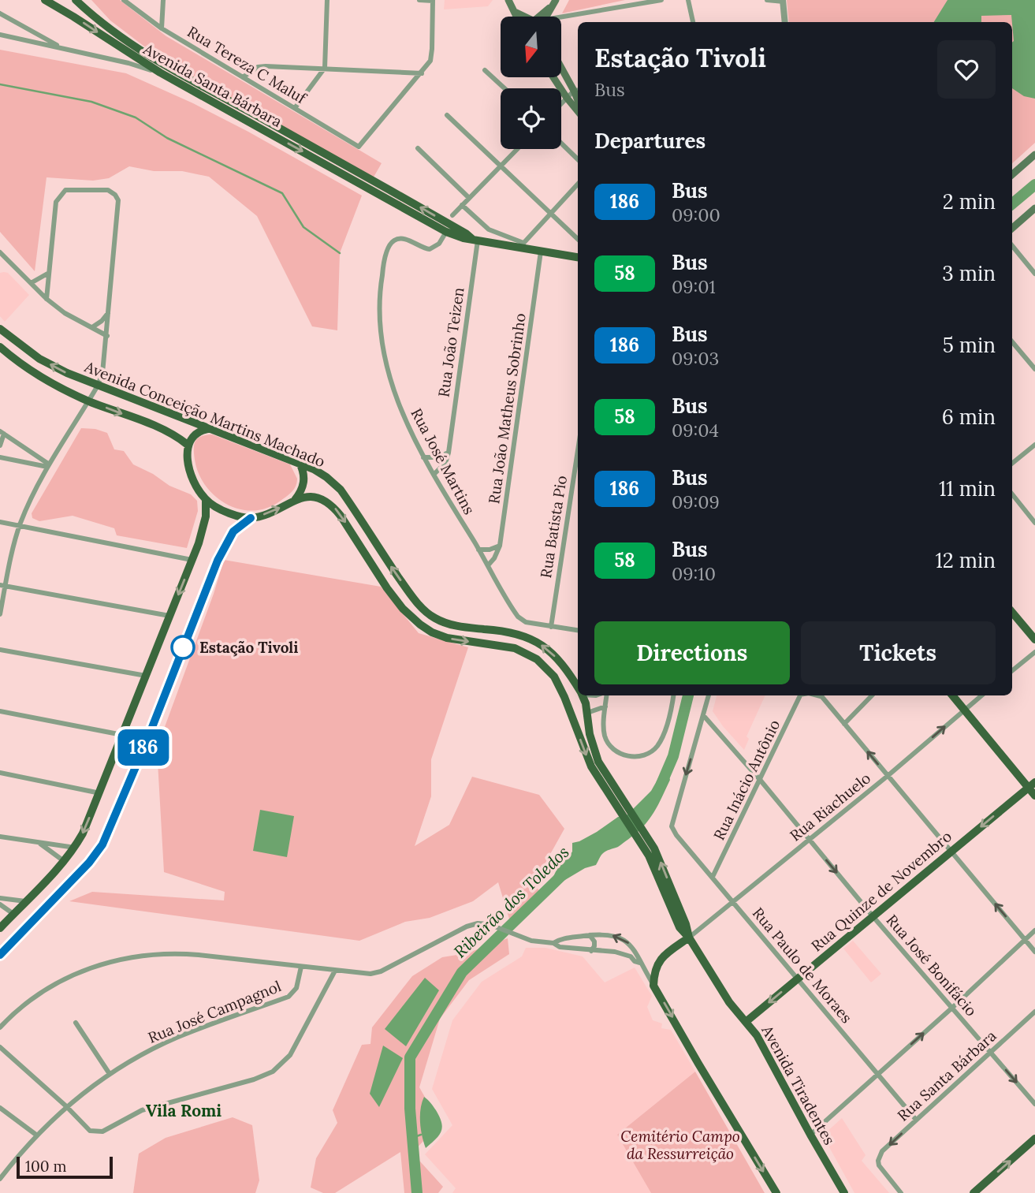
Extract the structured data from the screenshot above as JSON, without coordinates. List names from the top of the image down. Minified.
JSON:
{"streets":{"main road":["Avenida Santa Bárbara","Avenida Conceição Martins Machado","Rua Quinze de Novembro","Avenida Tiradentes"],"street":["Rua Tereza C Maluf","Rua João Teizen","Rua João Matheus Sobrinho","Rua José Martins","Rua Batista Pio","Rua Inácio Antônio","Rua Riachuelo","Rua Paulo de Moraes","Rua José Bonifácio","Rua José Campagnol","Rua Santa Bárbara"]},"crossings":[["Avenida Santa Bárbara","Rua João Teizen"],["Avenida Santa Bárbara","Rua João Matheus Sobrinho"],["Avenida Santa Bárbara","Rua José Martins"],["Rua João Teizen","Rua José Martins"],["Rua João Matheus Sobrinho","Rua José Martins"],["Avenida Conceição Martins Machado","Avenida Tiradentes"],["Rua José Martins","Rua Batista Pio"],["Rua Inácio Antônio","Rua Paulo de Moraes"],["Rua Inácio Antônio","Rua José Bonifácio"],["Rua Riachuelo","Rua Paulo de Moraes"],["Rua Riachuelo","Rua José Bonifácio"],["Rua Riachuelo","Avenida Tiradentes"],["Rua Quinze de Novembro","Rua Paulo de Moraes"],["Rua Quinze de Novembro","Rua José Bonifácio"],["Rua Quinze de Novembro","Avenida Tiradentes"],["Rua Paulo de Moraes","Rua José Bonifácio"],["Rua Paulo de Moraes","Rua Santa Bárbara"],["Rua José Bonifácio","Rua Santa Bárbara"]],"one_way":["Rua Quinze de Novembro"],"districts":["Vila Romi"],"water":["Ribeirão dos Toledos"],"parks":["Cemitério Campo da Ressurreição"],"places":["Estação Tivoli"],"lines":["bus line 186"],"scale_bar":"100 m","north":"bottom","page":{"on_map":"186","heading":[["Estação Tivoli","Bus"],"Departures"],"list":[{"mark":"186","name":"Bus","note":"09:00","value":"2 min"},{"mark":"58","name":"Bus","note":"09:01","value":"3 min"},{"mark":"186","name":"Bus","note":"09:03","value":"5 min"},{"mark":"58","name":"Bus","note":"09:04","value":"6 min"},{"mark":"186","name":"Bus","note":"09:09","value":"11 min"},{"mark":"58","name":"Bus","note":"09:10","value":"12 min"}],"buttons":["Directions","Tickets"],"scale":"100 m"}}
